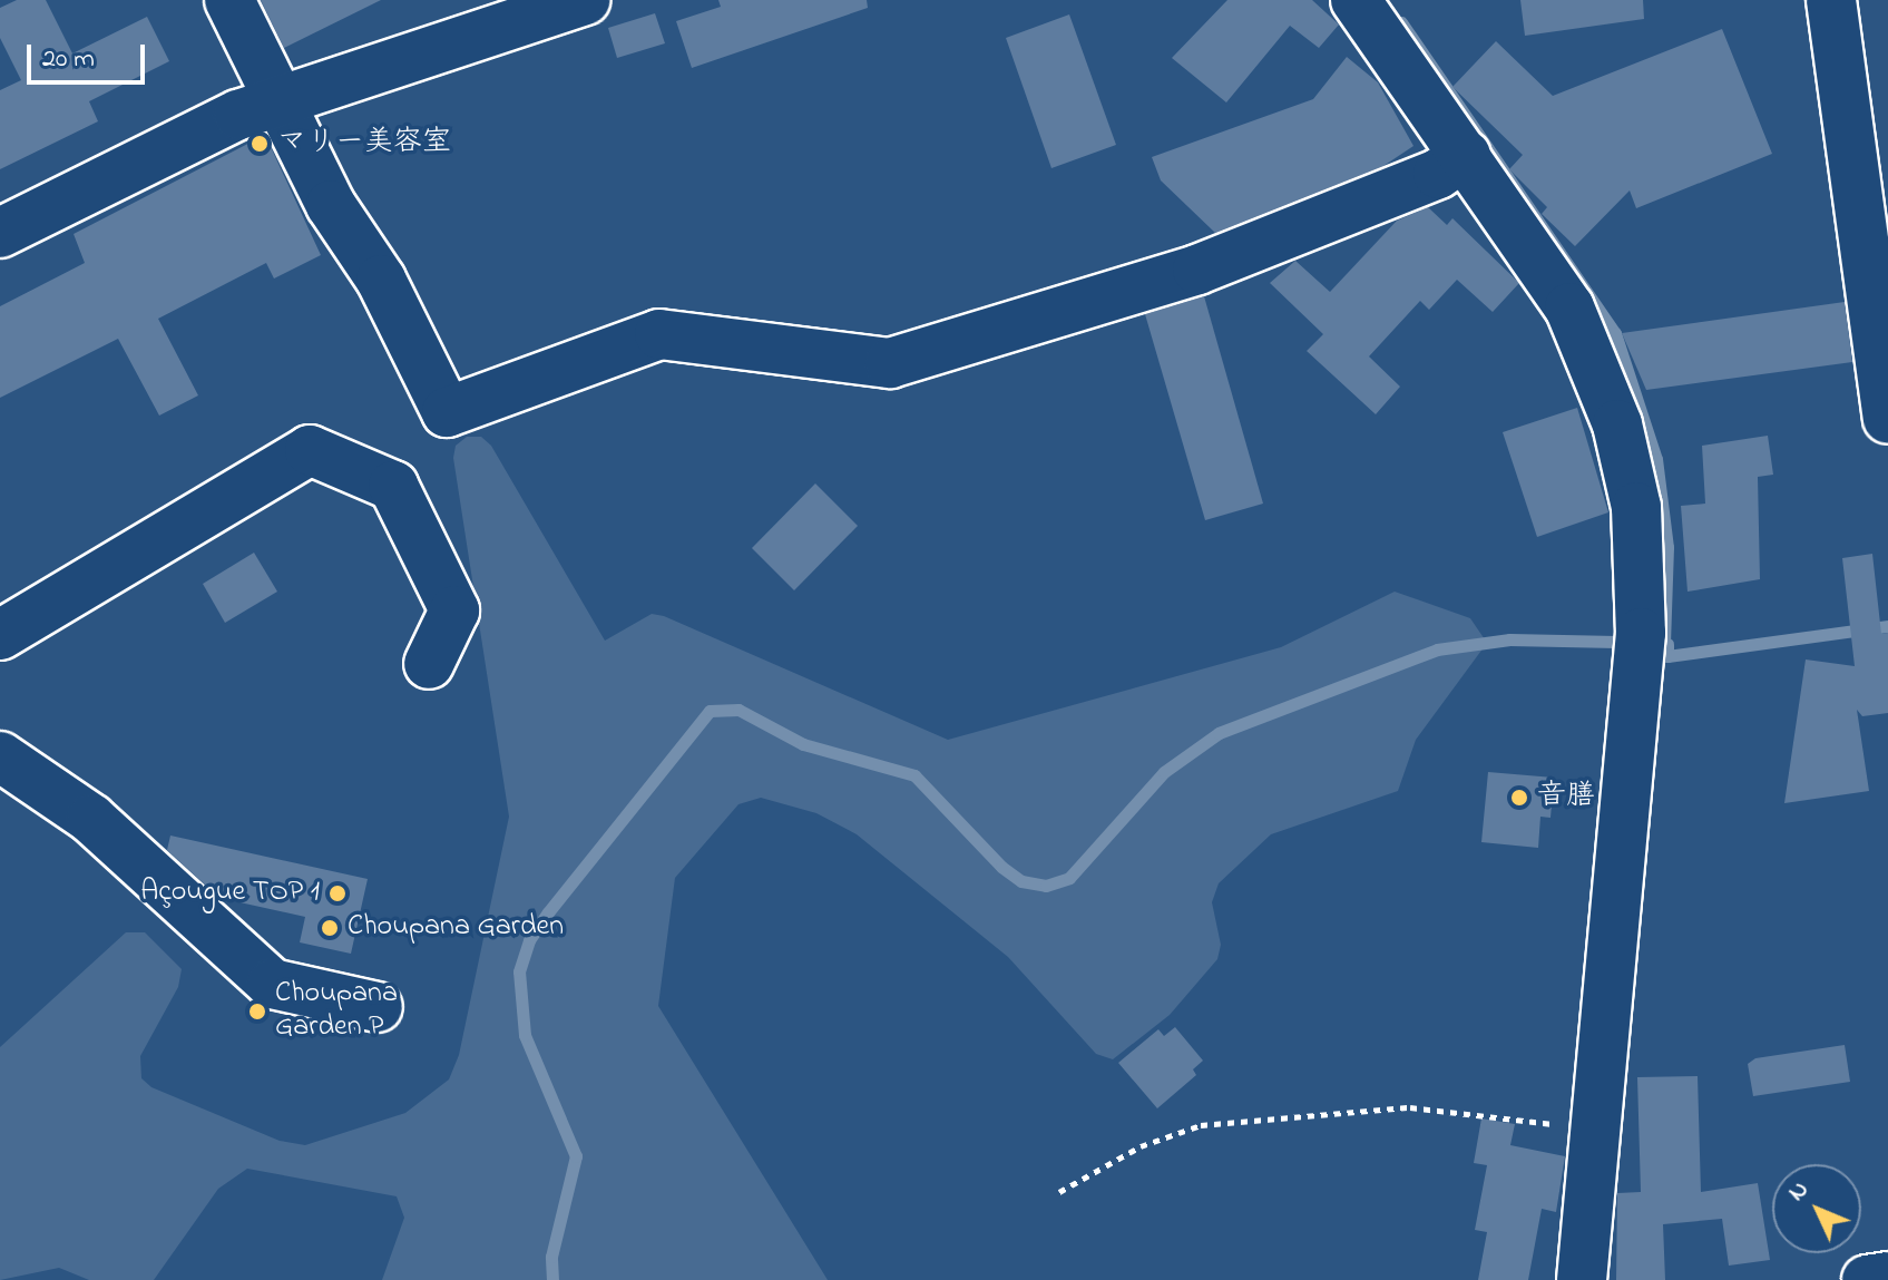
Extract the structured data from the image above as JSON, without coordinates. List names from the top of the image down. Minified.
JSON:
{"places":["マリー美容室","音膳","Açougue TOP 1","Choupana Garden","Choupana Garden P"],"scale_bar":"20 m","north":"top left"}
